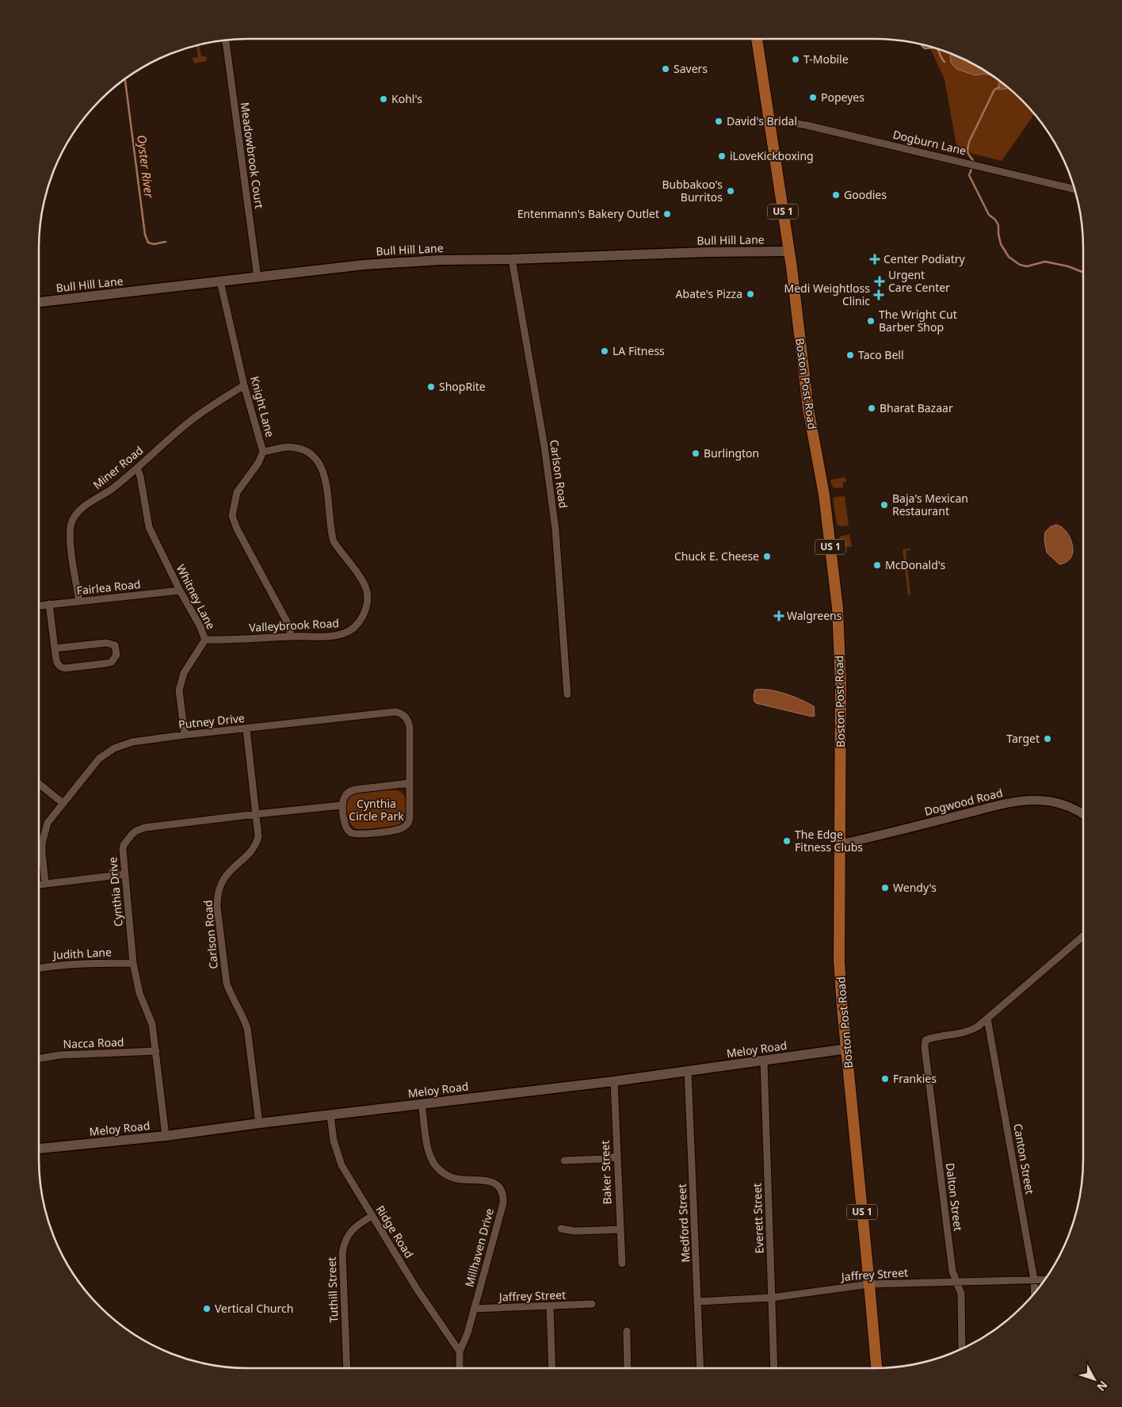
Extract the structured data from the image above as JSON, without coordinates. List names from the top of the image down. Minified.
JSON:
{"streets":{"main road":["US 1","Bull Hill Lane","Boston Post Road","Meloy Road"],"street":["Dogburn Lane","Meadowbrook Court","Knight Lane","Miner Road","Carlson Road","Fairlea Road","Whitney Lane","Valleybrook Road","Putney Drive","Dogwood Road","Cynthia Drive","Judith Lane","Nacca Road","Canton Street","Baker Street","Dalton Street","Everett Street","Medford Street","Ridge Road","Millhaven Drive","Jaffrey Street","Tuthill Street"]},"crossings":[["Dogburn Lane","Boston Post Road"],["Meadowbrook Court","Bull Hill Lane"],["Bull Hill Lane","Boston Post Road"],["Bull Hill Lane","Knight Lane"],["Bull Hill Lane","Carlson Road"],["Boston Post Road","Dogwood Road"],["Boston Post Road","Meloy Road"],["Boston Post Road","Jaffrey Street"],["Knight Lane","Miner Road"],["Knight Lane","Valleybrook Road"],["Miner Road","Fairlea Road"],["Miner Road","Whitney Lane"],["Carlson Road","Putney Drive"],["Carlson Road","Cynthia Drive"],["Carlson Road","Meloy Road"],["Fairlea Road","Whitney Lane"],["Whitney Lane","Valleybrook Road"],["Whitney Lane","Putney Drive"],["Cynthia Drive","Judith Lane"],["Cynthia Drive","Nacca Road"],["Cynthia Drive","Meloy Road"],["Meloy Road","Baker Street"],["Meloy Road","Everett Street"],["Meloy Road","Medford Street"],["Meloy Road","Ridge Road"],["Meloy Road","Millhaven Drive"],["Canton Street","Dalton Street"],["Canton Street","Jaffrey Street"],["Dalton Street","Jaffrey Street"],["Everett Street","Jaffrey Street"],["Medford Street","Jaffrey Street"],["Ridge Road","Millhaven Drive"],["Ridge Road","Tuthill Street"],["Millhaven Drive","Jaffrey Street"]],"water":["Oyster River"],"parks":["Cynthia Circle Park"],"places":{"other":["T-Mobile","Savers","Popeyes","Kohl's","David's Bridal","iLoveKickboxing","Bubbakoo's Burritos","Goodies","Entenmann's Bakery Outlet","Abate's Pizza","The Wright Cut Barber Shop","LA Fitness","Taco Bell","ShopRite","Bharat Bazaar","Burlington","Baja's Mexican Restaurant","Chuck E. Cheese","McDonald's","Target","The Edge Fitness Clubs","Wendy's","Frankies","Vertical Church"],"health":["Center Podiatry","Urgent Care Center","Medi Weightloss Clinic","Walgreens"]},"north":"bottom right"}
